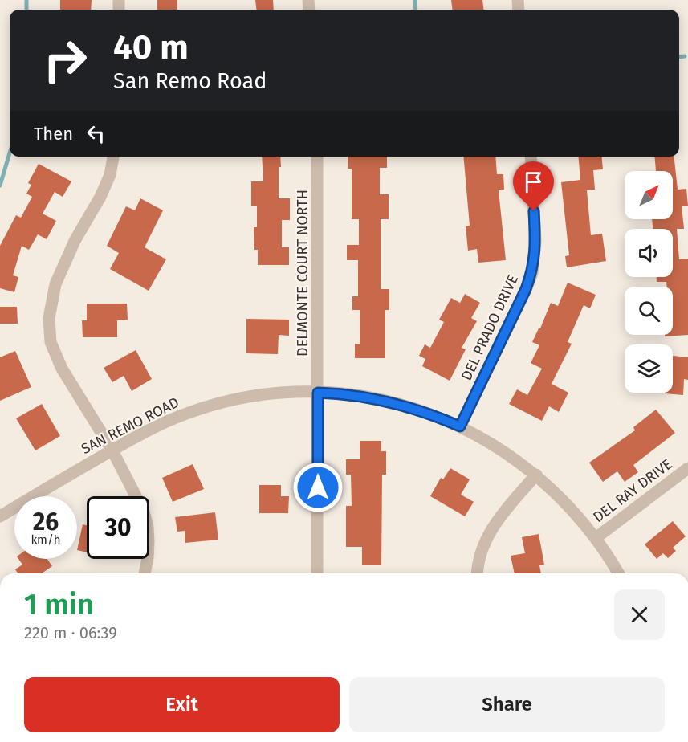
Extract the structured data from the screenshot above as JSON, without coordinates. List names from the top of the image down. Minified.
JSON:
{"streets":{"street":["DELMONTE COURT NORTH","DEL PRADO DRIVE","SAN REMO ROAD","DEL RAY DRIVE"]},"crossings":[["DELMONTE COURT NORTH","SAN REMO ROAD"],["DEL PRADO DRIVE","SAN REMO ROAD"],["SAN REMO ROAD","DEL RAY DRIVE"]],"north":"top right","page":{"turn":["40 m","San Remo Road"],"then":"Then","speed":"26 km/h","limit":"30","heading":["1 min","220 m · 06:39"],"buttons":["Exit","Share"]}}
